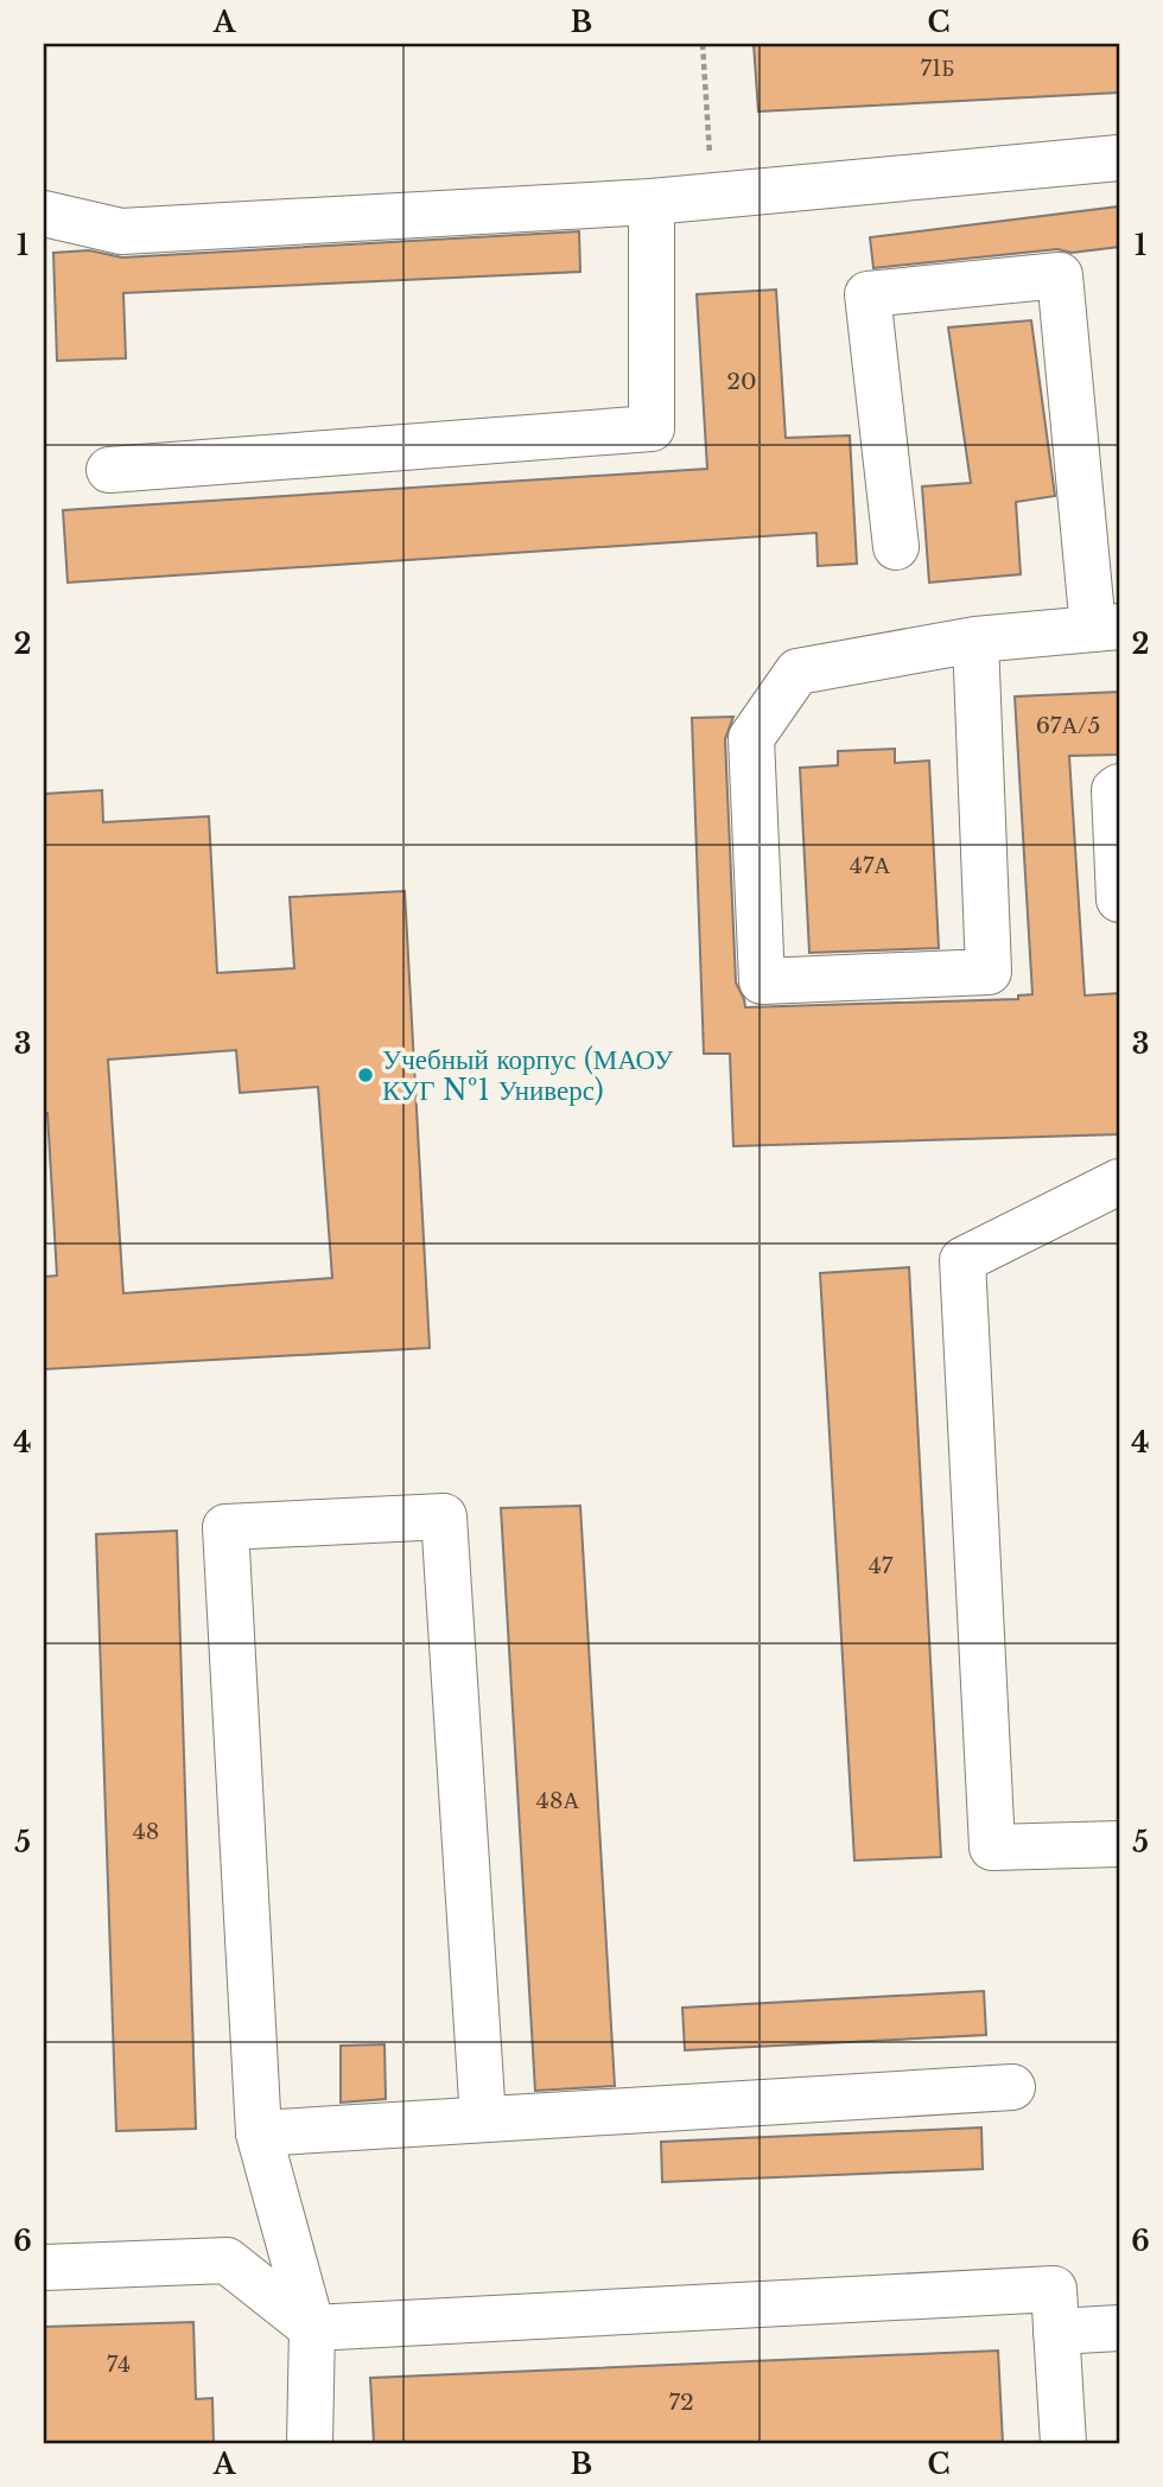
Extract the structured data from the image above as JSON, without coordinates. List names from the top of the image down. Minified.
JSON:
{"places":["Учебный корпус (МАОУ КУГ №1 Универс)"],"house_numbers":["71Б","20","67А/5","47А","47","48А","48","74","72"],"grid":{"columns":["A","B","C"],"rows":["1","2","3","4","5","6"]}}
